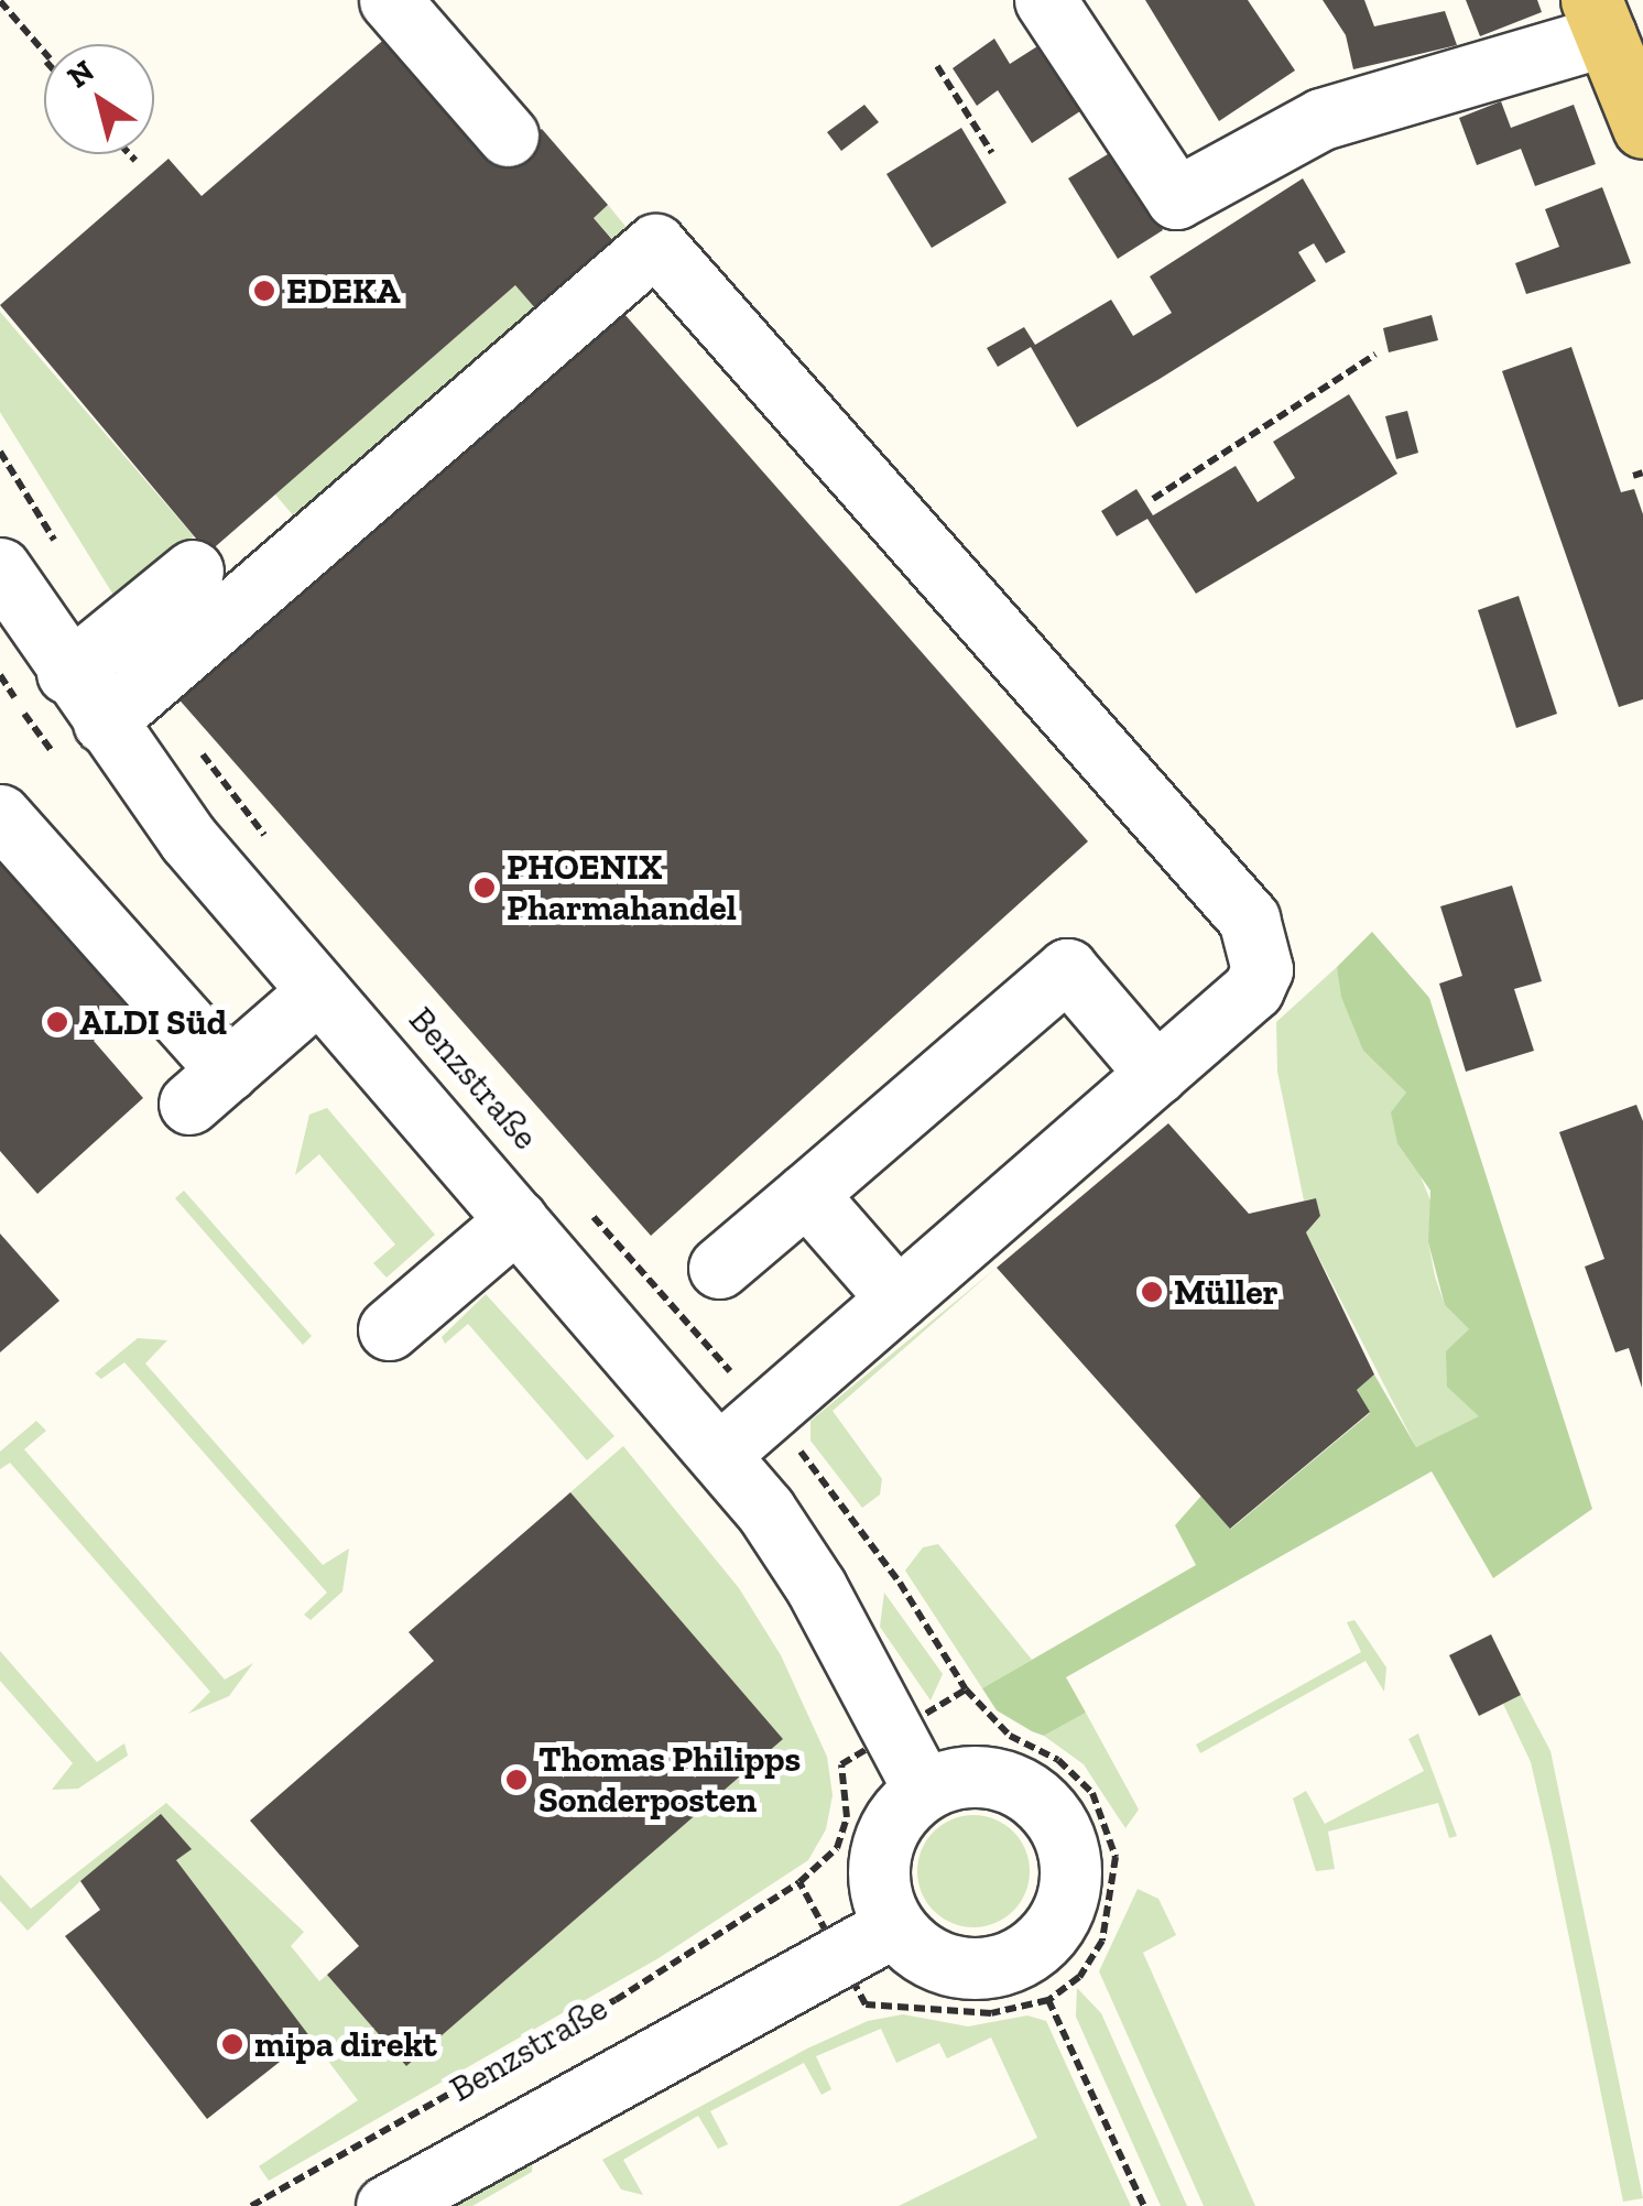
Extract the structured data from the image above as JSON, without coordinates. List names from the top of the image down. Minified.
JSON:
{"streets":{"street":["Benzstraße"]},"places":["EDEKA","PHOENIX Pharmahandel","ALDI Süd","Müller","Thomas Philipps Sonderposten","mipa direkt"],"north":"top left"}
